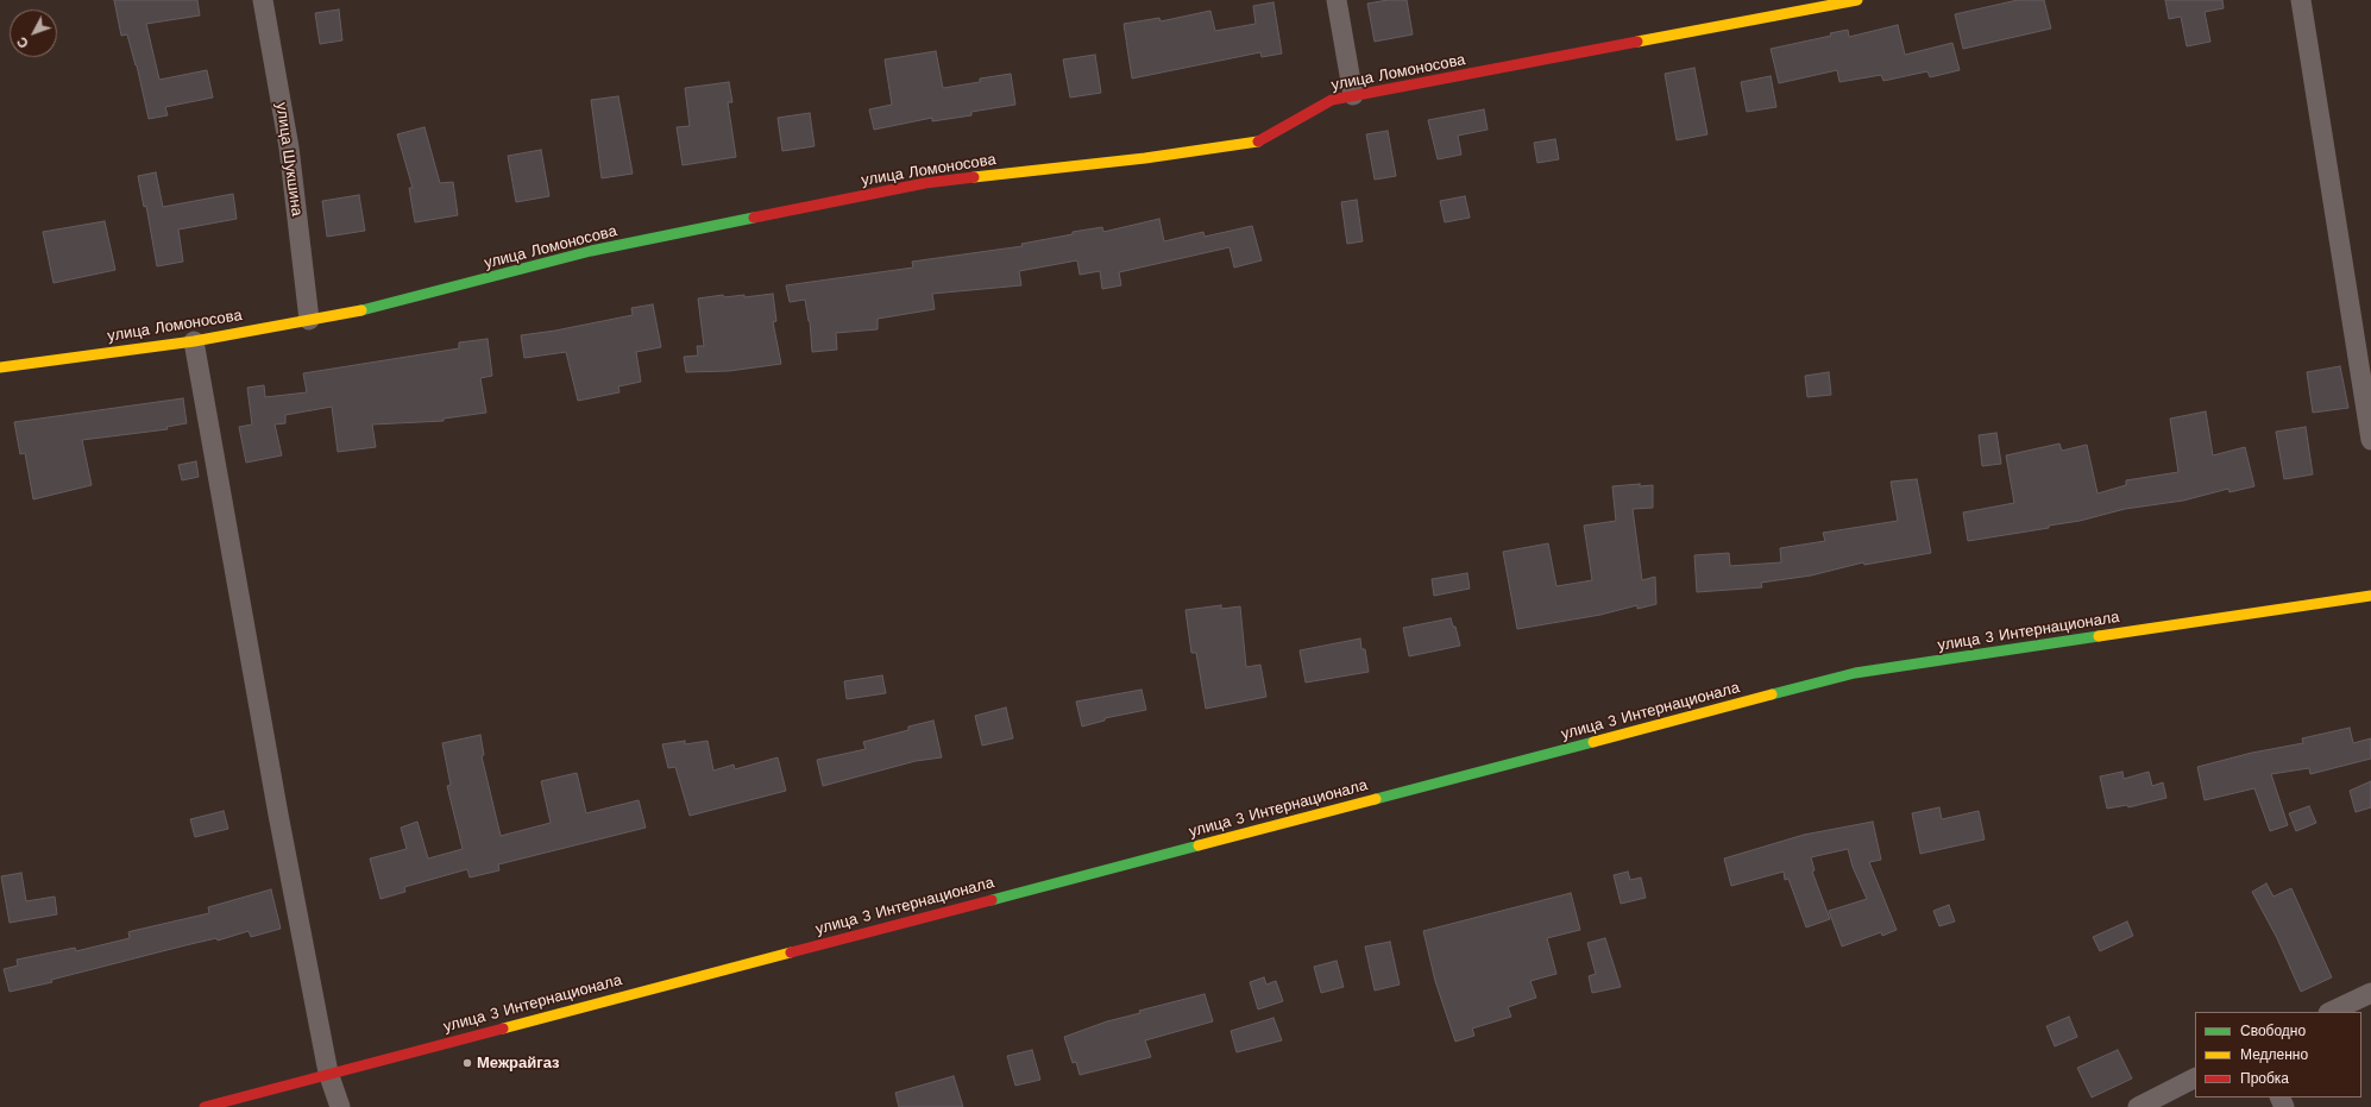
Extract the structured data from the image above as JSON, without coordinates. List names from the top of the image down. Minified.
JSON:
{"streets":{"main road":["улица Ломоносова","улица 3 Интернационала"],"street":["улица Шукшина"]},"crossings":[["улица Ломоносова","улица Шукшина"]],"places":["Межрайгаз"],"legend":["Свободно","Медленно","Пробка"],"north":"bottom left"}
